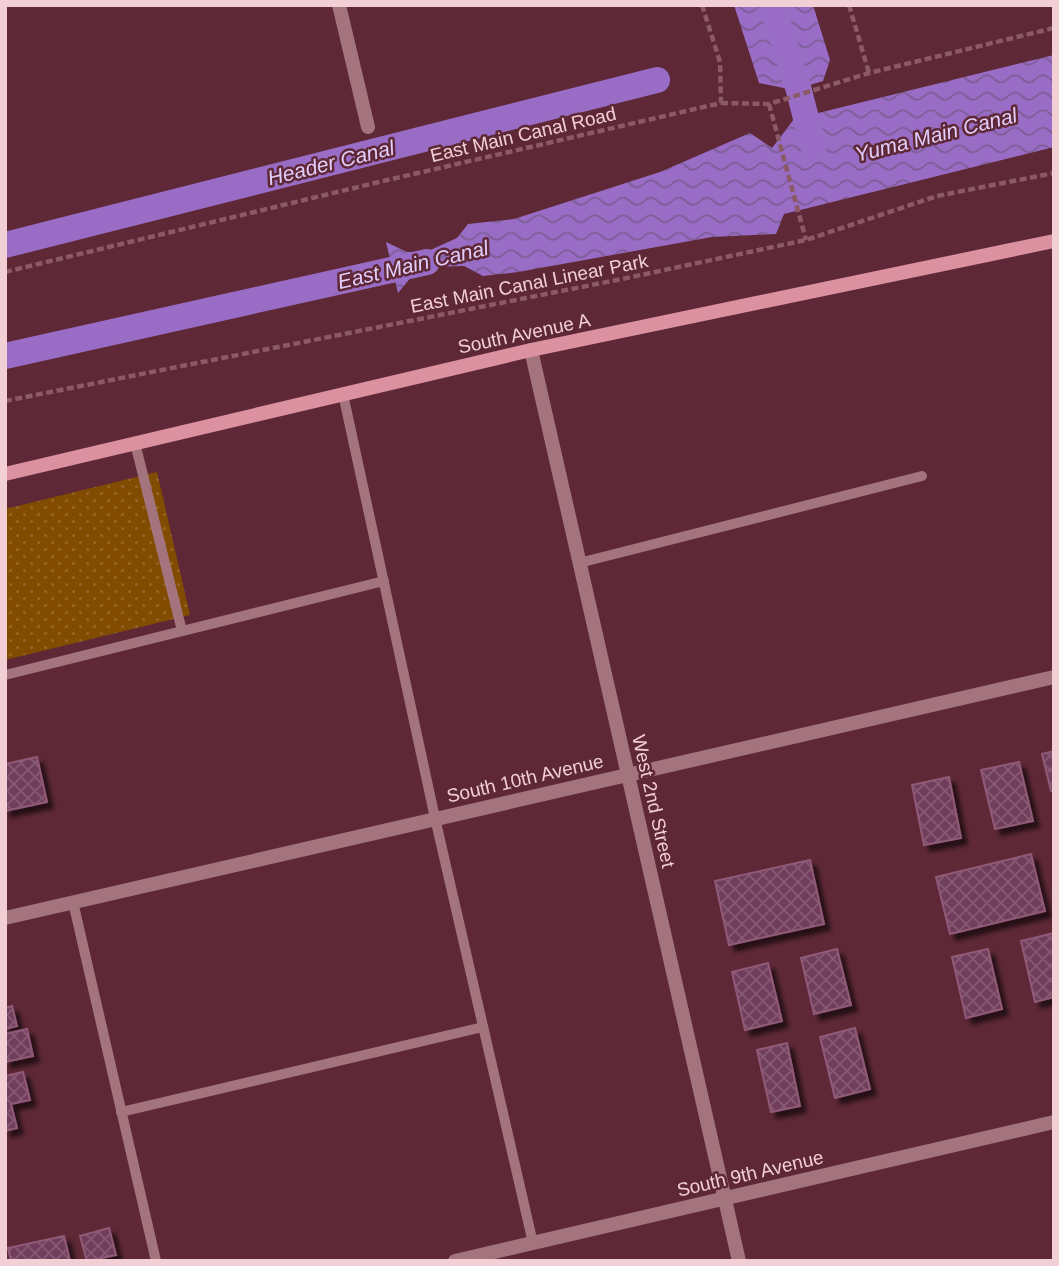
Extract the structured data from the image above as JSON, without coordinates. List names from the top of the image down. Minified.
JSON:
{"streets":{"main road":["South Avenue A"],"street":["South 10th Avenue","West 2nd Street","South 9th Avenue"],"path":["East Main Canal Road","East Main Canal Linear Park"]},"crossings":[["South Avenue A","West 2nd Street"],["South 10th Avenue","West 2nd Street"],["West 2nd Street","South 9th Avenue"]],"water":["Yuma Main Canal","Header Canal","East Main Canal"]}
